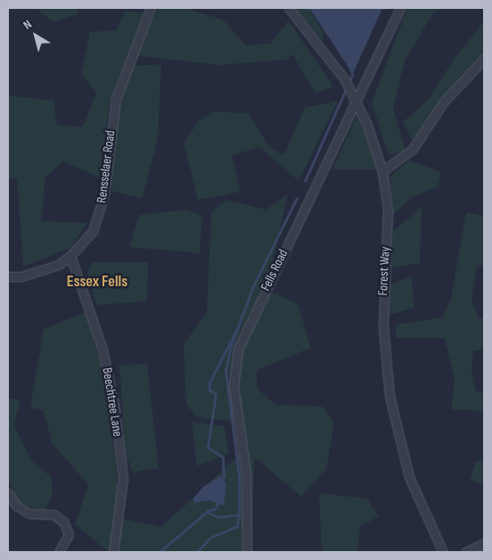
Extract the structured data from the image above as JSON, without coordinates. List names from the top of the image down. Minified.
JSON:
{"streets":{"street":["Rensselaer Road","Fells Road","Forest Way","Beechtree Lane"]},"crossings":[["Rensselaer Road","Beechtree Lane"],["Fells Road","Forest Way"]],"districts":["Essex Fells"],"north":"top left"}
